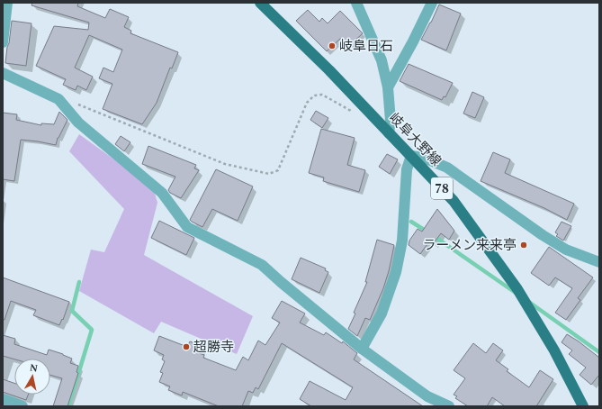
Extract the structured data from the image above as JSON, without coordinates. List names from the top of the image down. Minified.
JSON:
{"streets":{"main road":["岐阜大野線","78"]},"places":["岐阜日石","ラーメン来来亭","超勝寺"],"north":"top"}
